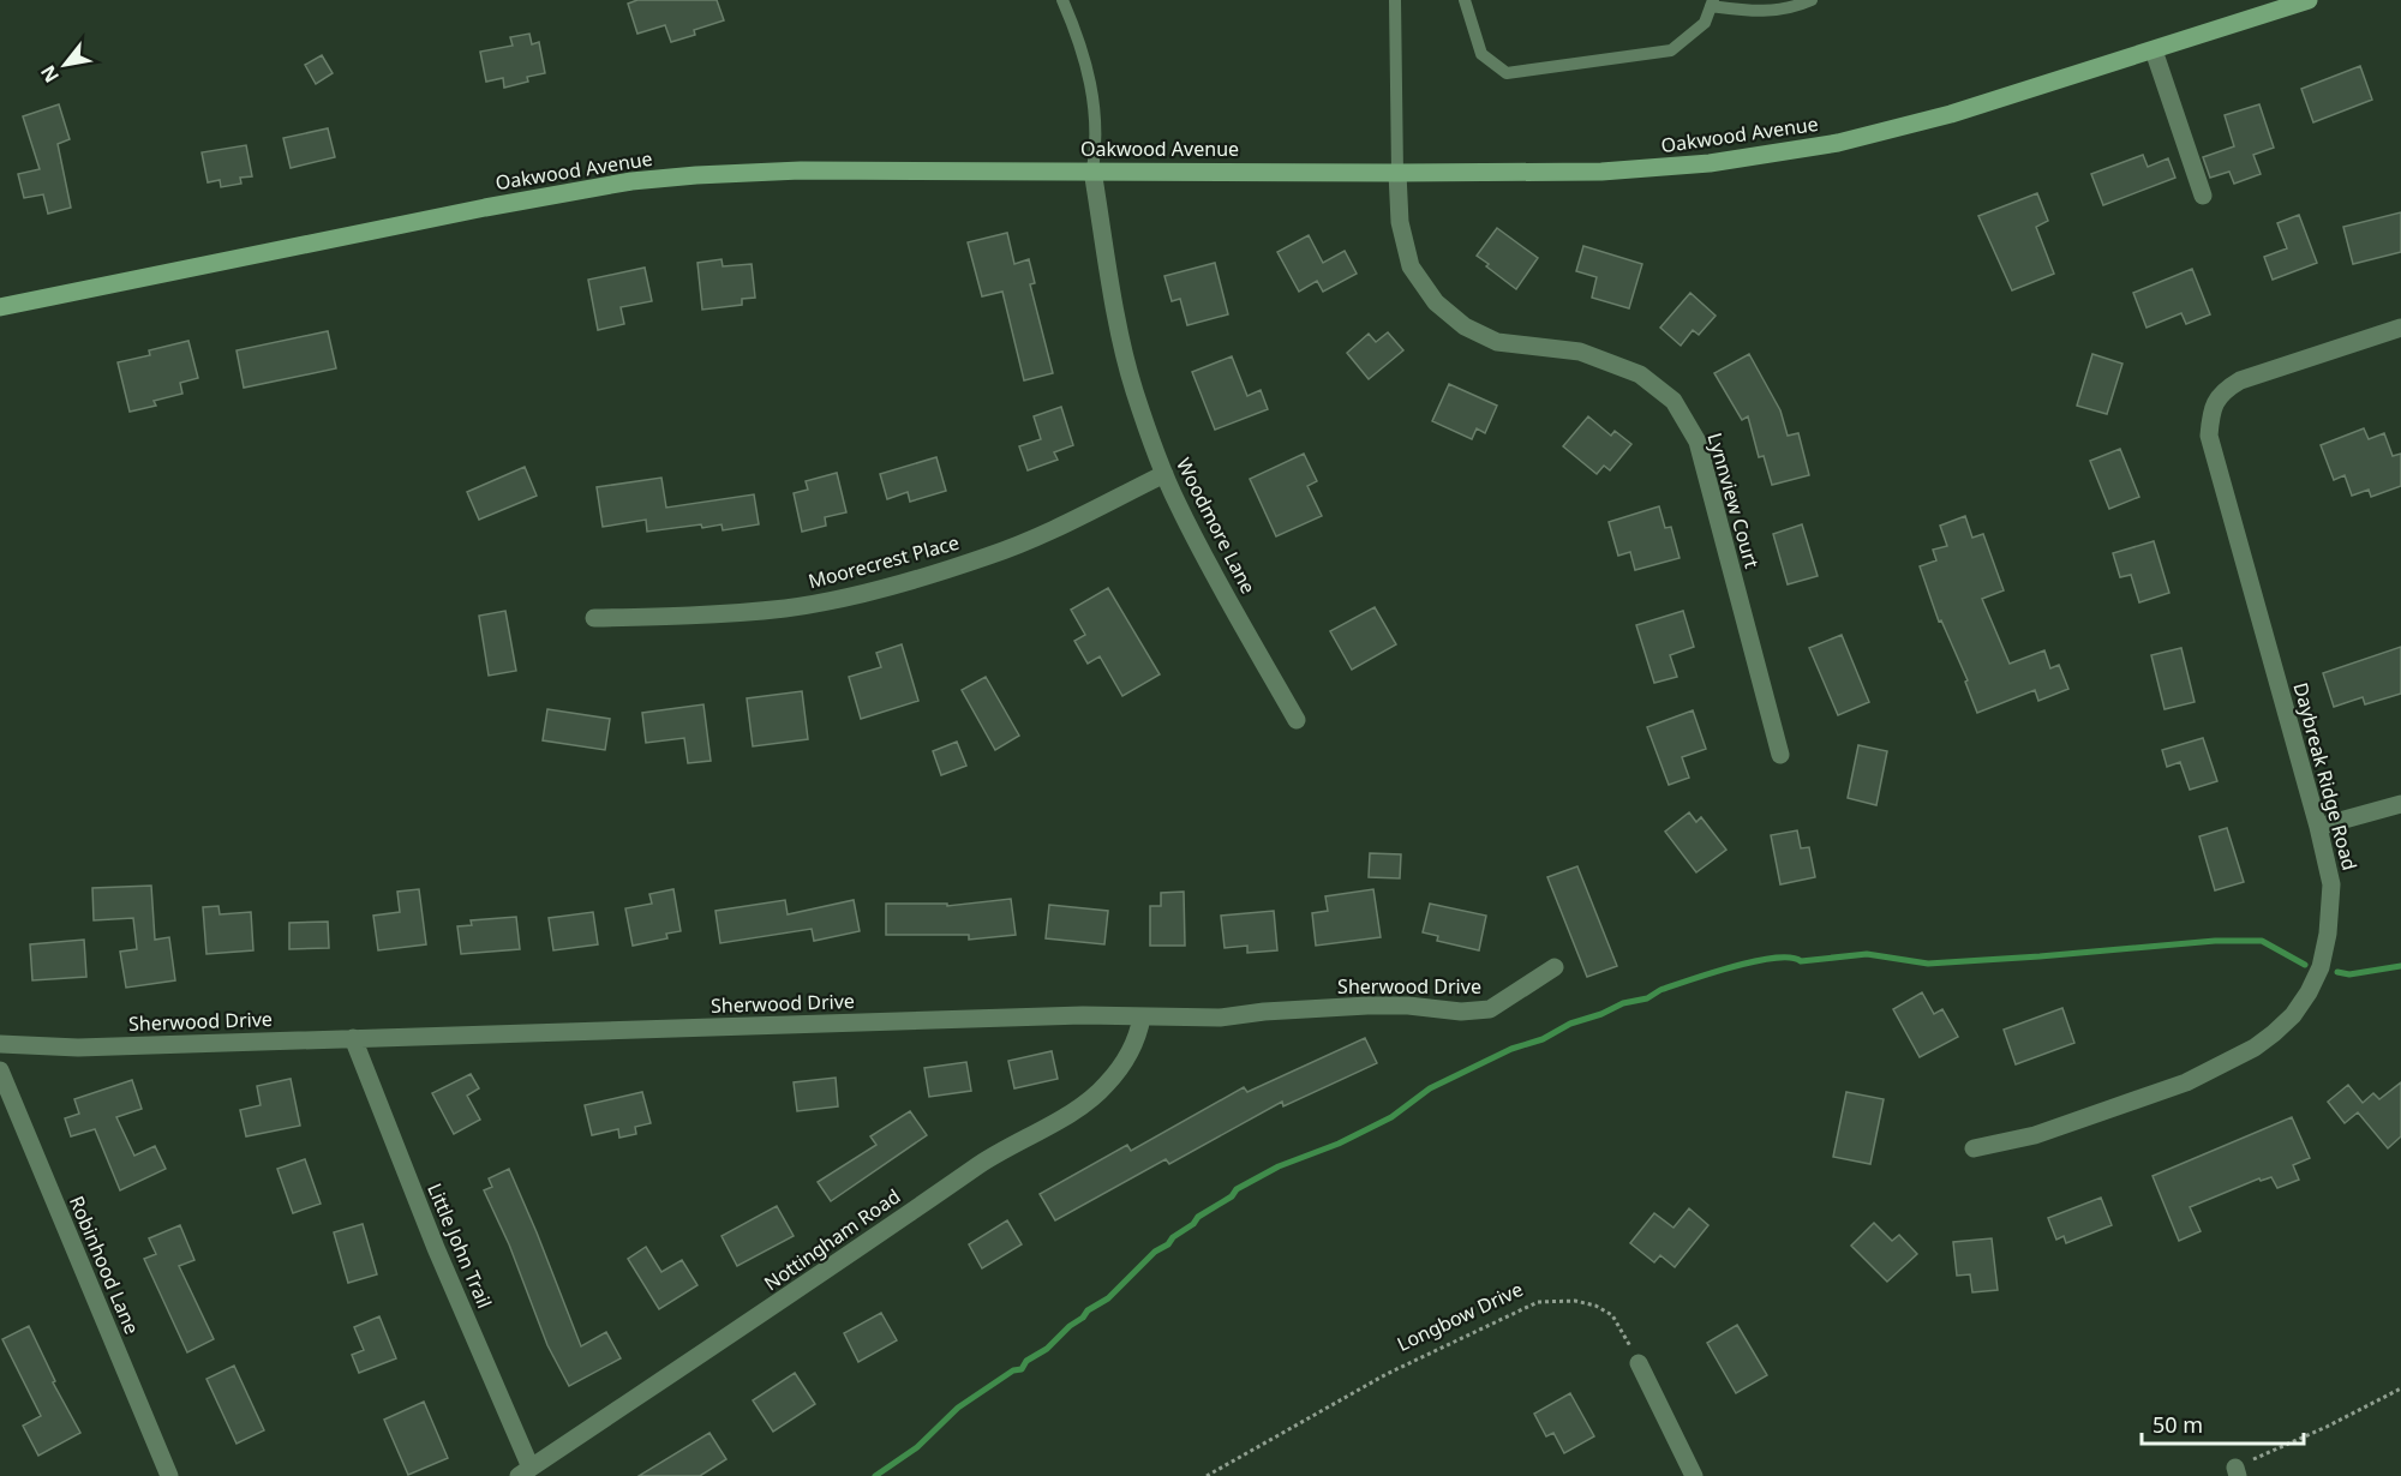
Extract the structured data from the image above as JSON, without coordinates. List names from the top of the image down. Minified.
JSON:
{"streets":{"street":["Oakwood Avenue","Lynnview Court","Woodmore Lane","Moorecrest Place","Daybreak Ridge Road","Sherwood Drive","Nottingham Road","Little John Trail","Robinhood Lane"],"path":["Longbow Drive"]},"crossings":[["Oakwood Avenue","Lynnview Court"],["Oakwood Avenue","Woodmore Lane"],["Woodmore Lane","Moorecrest Place"],["Sherwood Drive","Nottingham Road"],["Sherwood Drive","Little John Trail"],["Nottingham Road","Little John Trail"]],"scale_bar":"50 m","north":"bottom left"}
